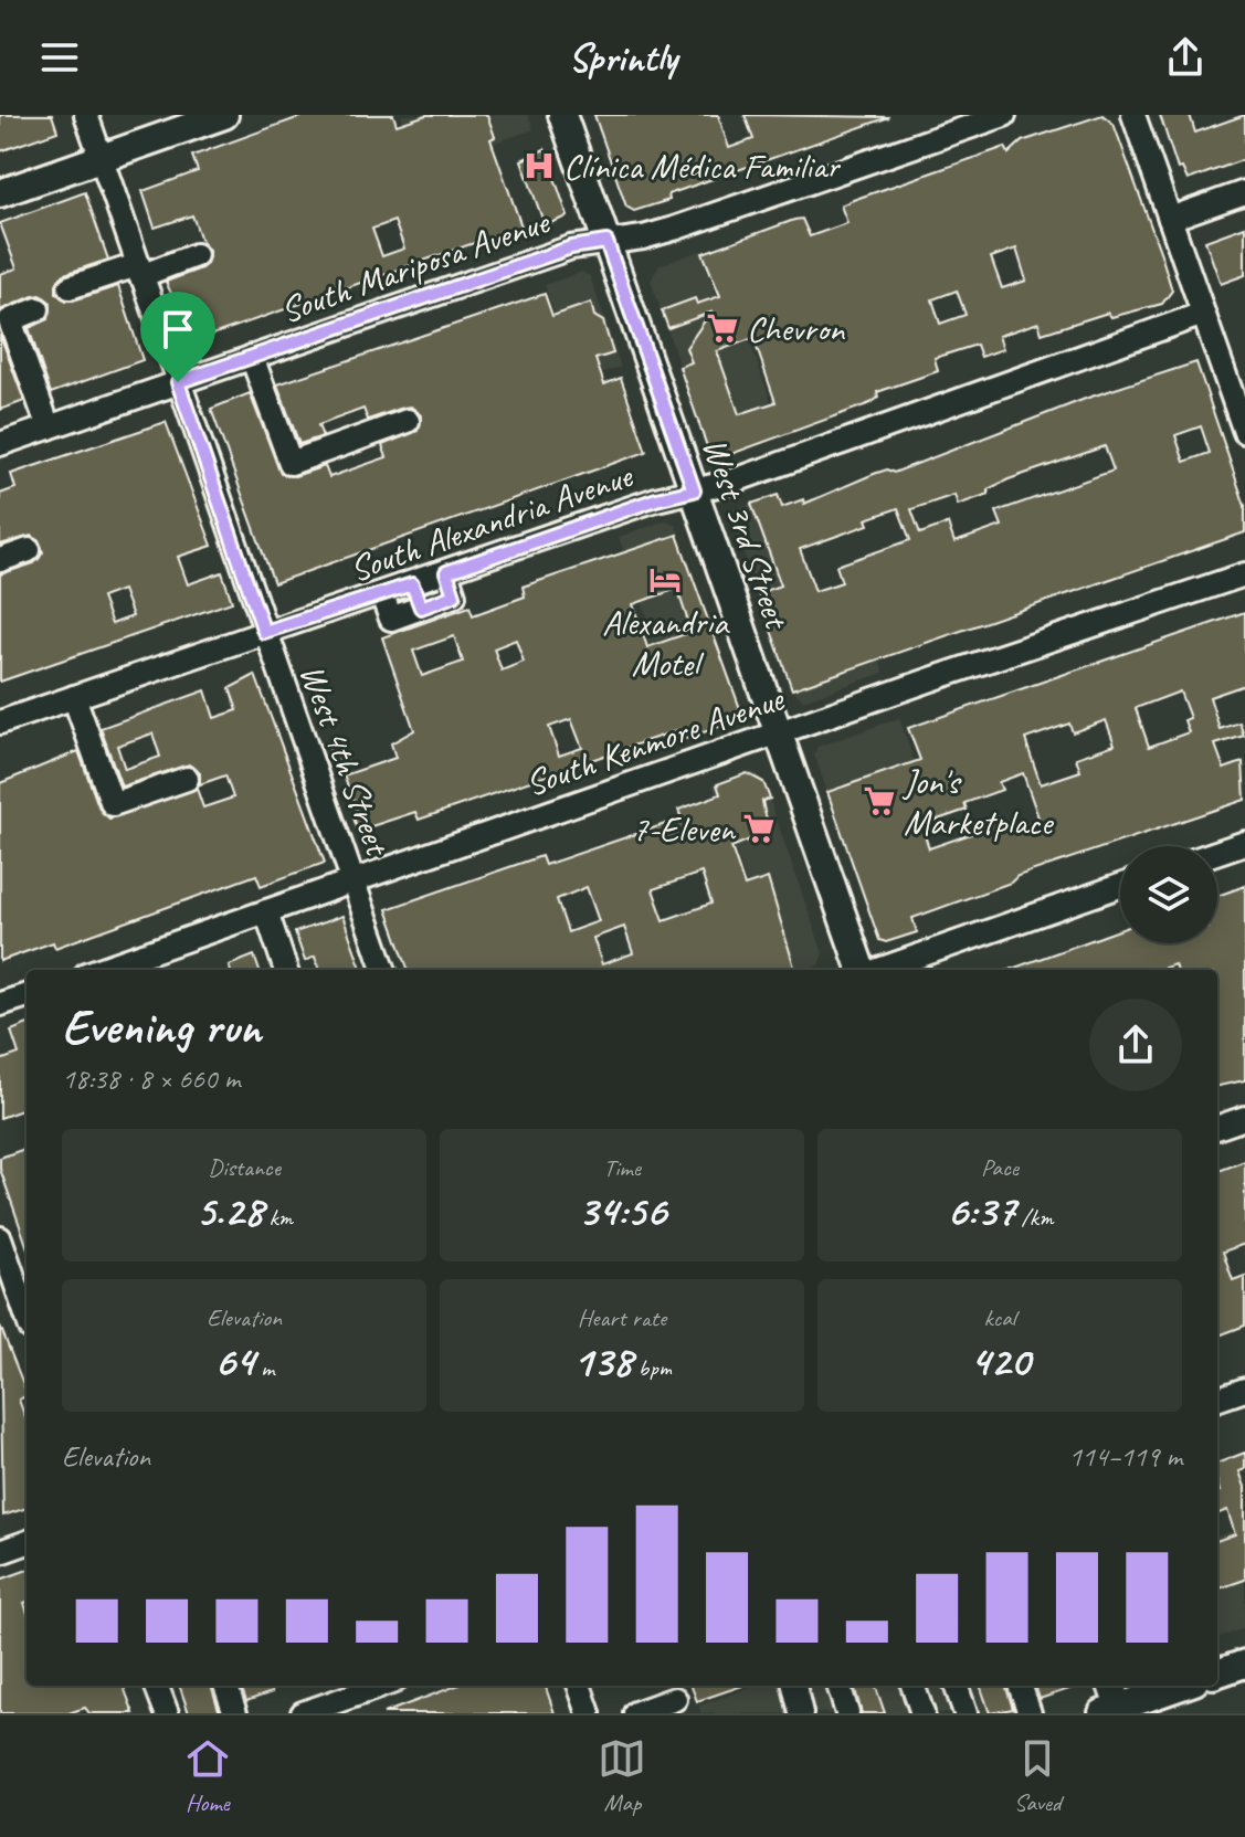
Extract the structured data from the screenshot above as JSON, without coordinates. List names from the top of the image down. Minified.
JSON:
{"streets":{"main road":["West 3rd Street"],"street":["South Mariposa Avenue","South Alexandria Avenue","South Kenmore Avenue","West 4th Street"]},"crossings":[["South Mariposa Avenue","West 3rd Street"],["South Mariposa Avenue","West 4th Street"],["South Alexandria Avenue","West 3rd Street"],["South Alexandria Avenue","West 4th Street"],["West 3rd Street","South Kenmore Avenue"],["South Kenmore Avenue","West 4th Street"]],"places":{"hospital":["Clínica Médica Familiar"],"supermarket":["Chevron","Jon's Marketplace","7-Eleven"],"hotel":["Alexandria Motel"]},"page":{"header":"Sprintly","heading":["Evening run","18:38 · 8 × 660 m"],"stats":[["Distance","5.28 km"],["Time","34:56"],["Pace","6:37 /km"],["Elevation","64 m"],["Heart rate","138 bpm"],["kcal","420"]],"chart":["Elevation","114–119 m"],"tabs":["Home","Map","Saved"]}}
